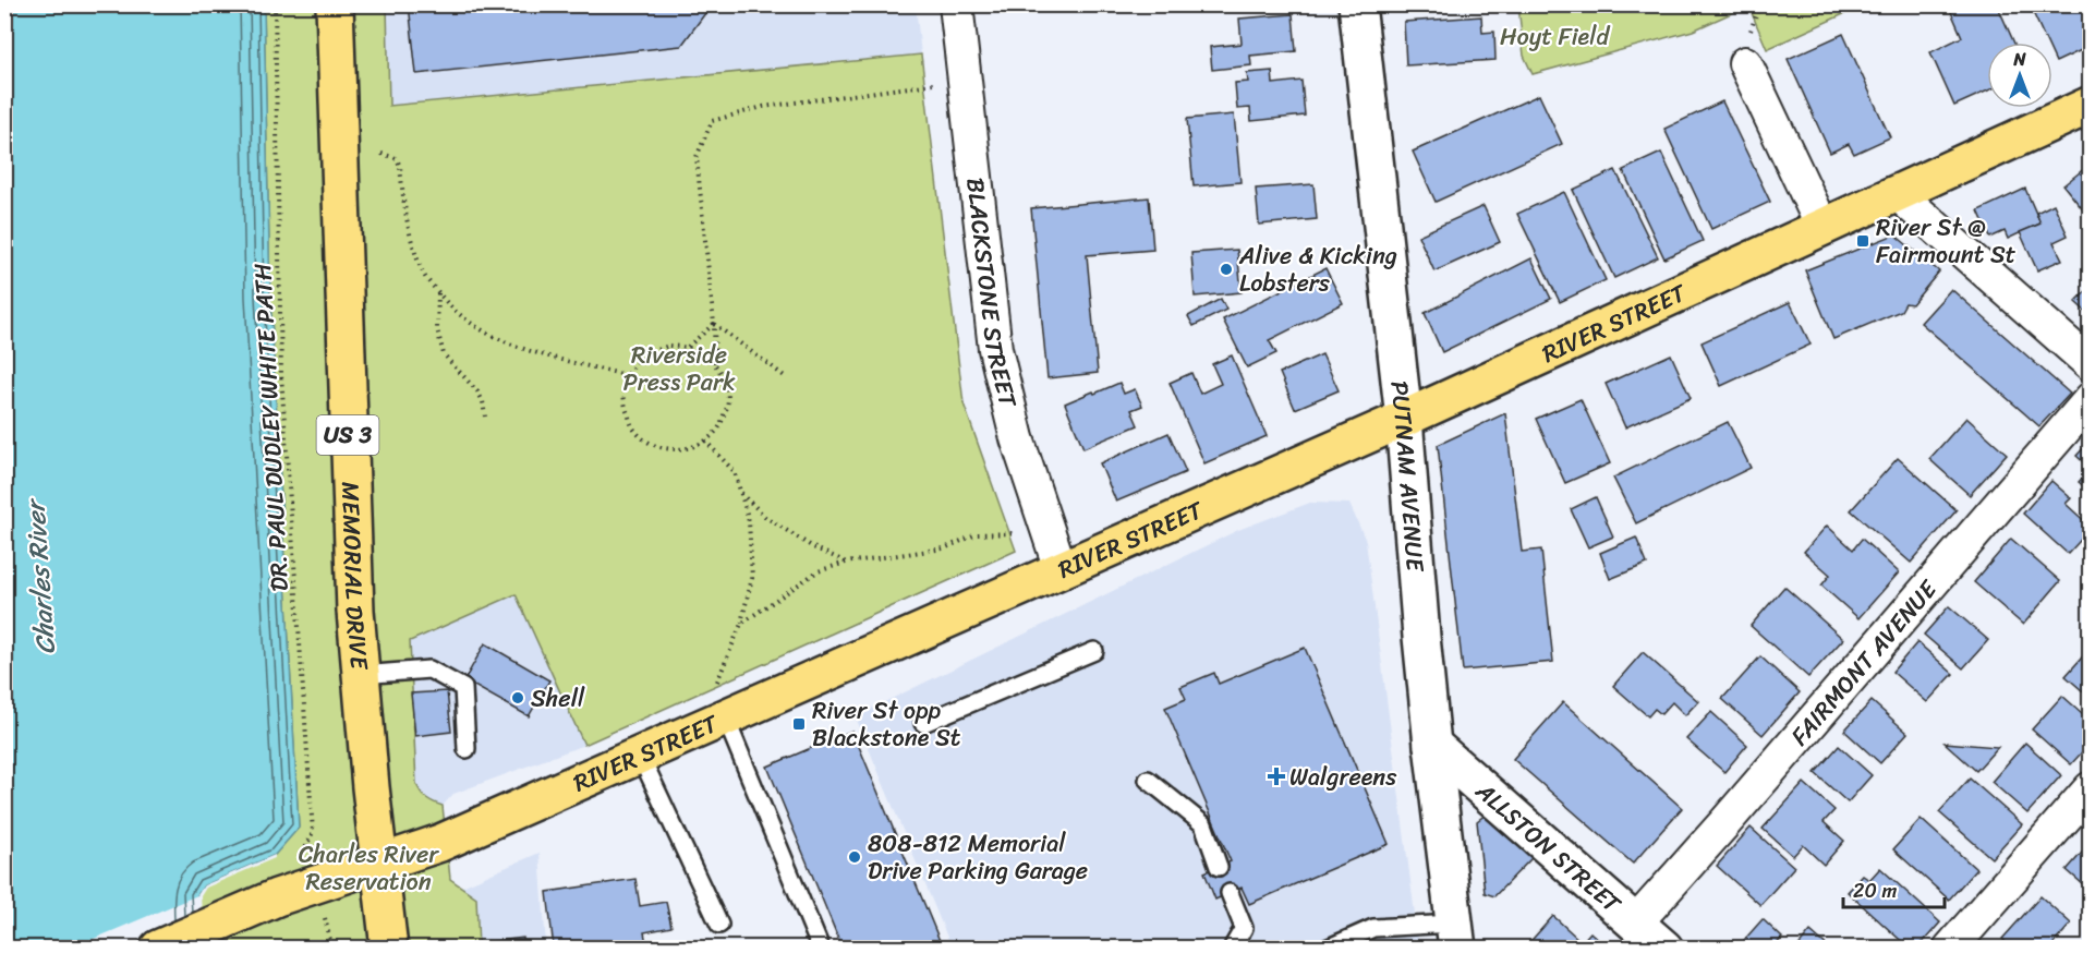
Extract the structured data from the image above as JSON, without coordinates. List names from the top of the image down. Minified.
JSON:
{"streets":{"main road":["RIVER STREET","US 3","PUTNAM AVENUE","MEMORIAL DRIVE","ALLSTON STREET"],"street":["BLACKSTONE STREET","FAIRMONT AVENUE"],"path":["DR. PAUL DUDLEY WHITE PATH"]},"crossings":[["BLACKSTONE STREET","RIVER STREET"],["RIVER STREET","PUTNAM AVENUE"],["RIVER STREET","MEMORIAL DRIVE"],["PUTNAM AVENUE","ALLSTON STREET"],["FAIRMONT AVENUE","ALLSTON STREET"]],"water":["Charles River"],"parks":["Hoyt Field","Riverside Press Park","Charles River Reservation"],"places":{"transit":["River St @ Fairmount St","River St opp Blackstone St"],"other":["Alive & Kicking Lobsters","Shell","808-812 Memorial Drive Parking Garage"],"health":["Walgreens"]},"scale_bar":"20 m","north":"top"}
